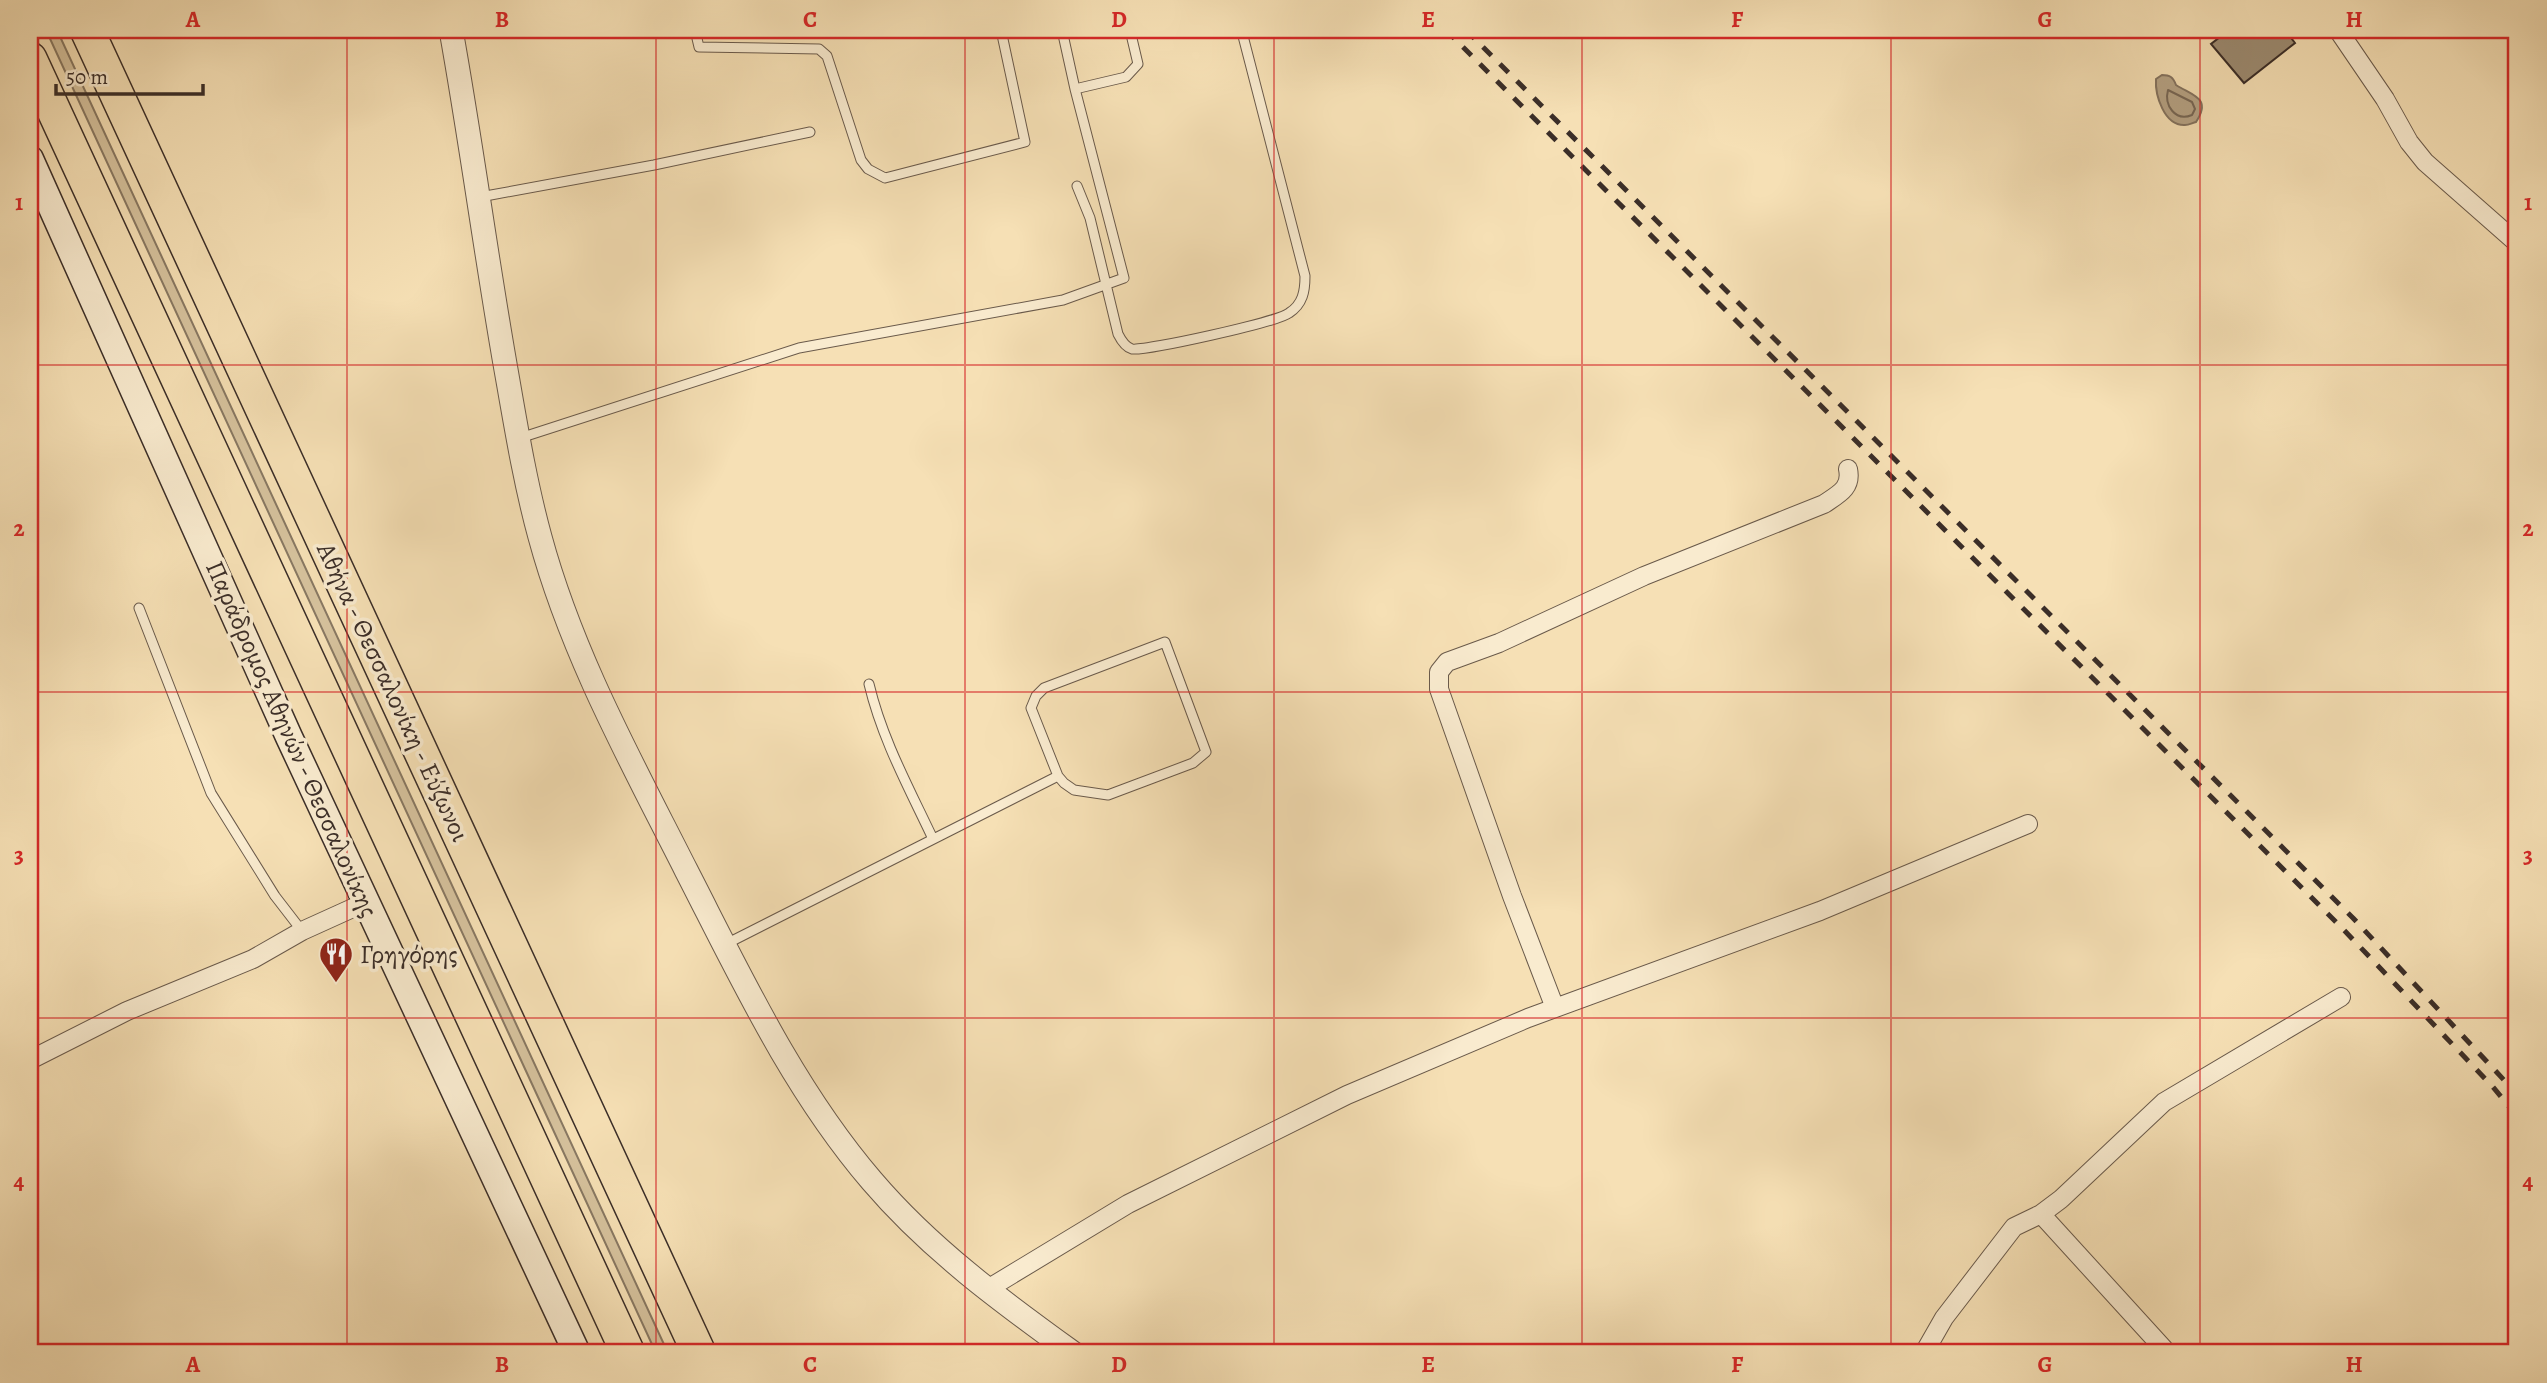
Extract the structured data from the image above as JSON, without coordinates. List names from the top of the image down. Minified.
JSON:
{"streets":{"highway":["Αθήνα - Θεσσαλονίκη - Εύζωνοι"],"main road":["Παράδρομος Αθηνών - Θεσσαλονίκης"]},"places":{"restaurant":["Γρηγόρης"]},"scale_bar":"50 m","grid":{"columns":["A","B","C","D","E","F","G","H"],"rows":["1","2","3","4"]}}
